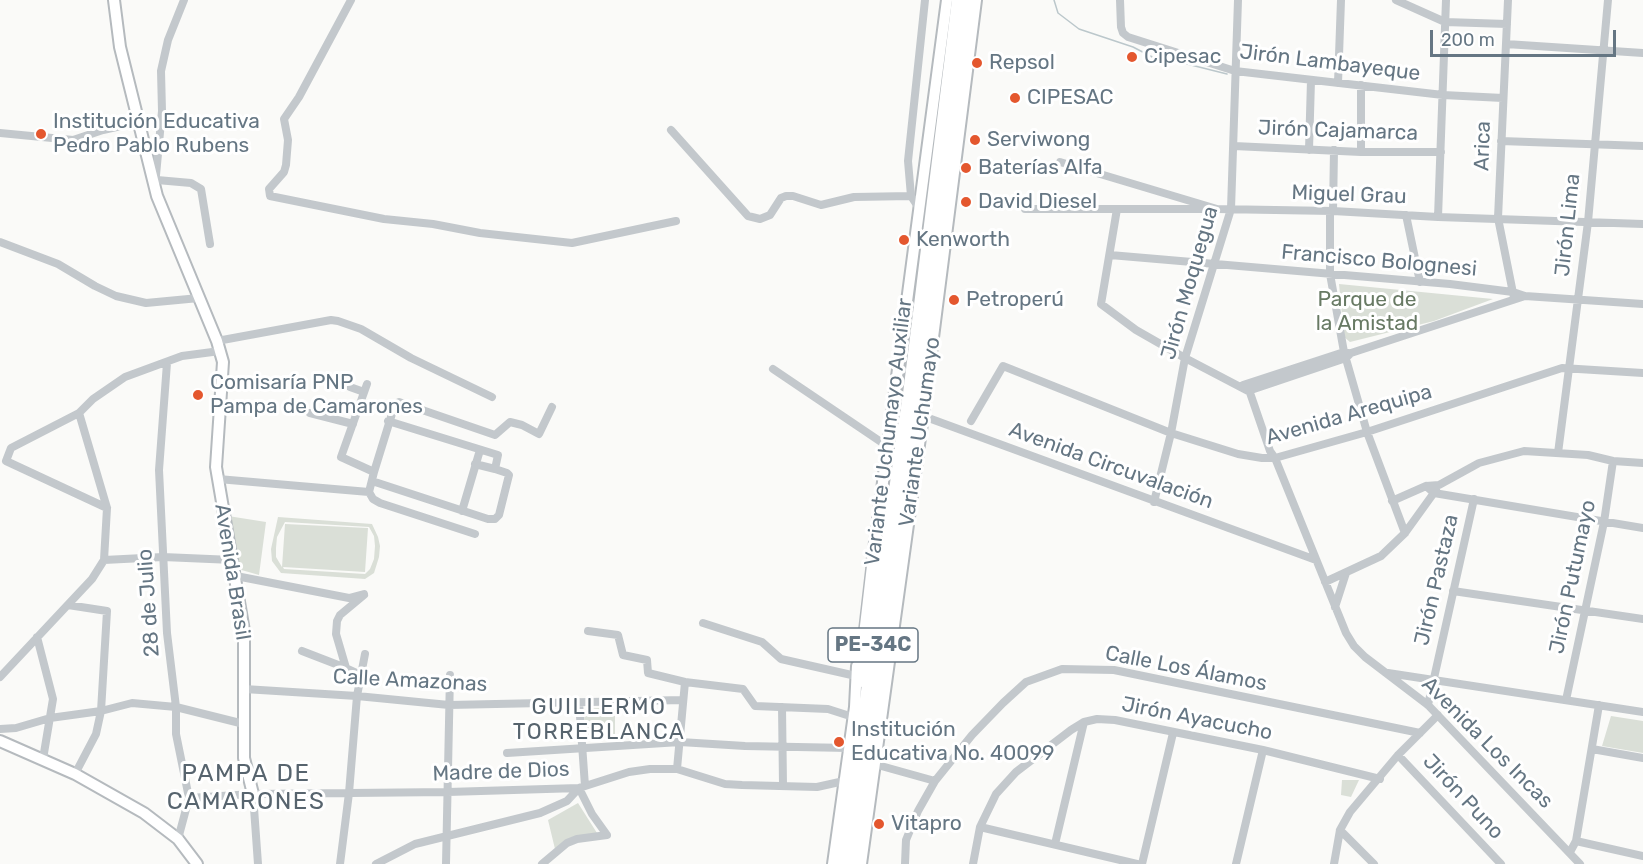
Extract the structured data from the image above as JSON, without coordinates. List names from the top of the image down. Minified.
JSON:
{"streets":{"highway":["Variante Uchumayo","PE-34C"],"main road":["Variante Uchumayo Auxiliar","Avenida Brasil"],"street":["Jirón Lambayeque","Jirón Cajamarca","Arica","Miguel Grau","Jirón Lima","Francisco Bolognesi","Jirón Moquegua","Avenida Arequipa","Avenida Circuvalación","Jirón Putumayo","Jirón Pastaza","28 de Julio","Calle Los Álamos","Calle Amazonas","Jirón Ayacucho","Avenida Los Incas","Madre de Dios","Jirón Puno"]},"crossings":[["Jirón Lambayeque","Arica"],["Jirón Lambayeque","Jirón Moquegua"],["Jirón Cajamarca","Jirón Moquegua"],["Arica","Miguel Grau"],["Arica","Francisco Bolognesi"],["Miguel Grau","Jirón Lima"],["Miguel Grau","Jirón Moquegua"],["Jirón Lima","Francisco Bolognesi"],["Jirón Lima","Avenida Arequipa"],["Francisco Bolognesi","Jirón Moquegua"],["Jirón Moquegua","Avenida Arequipa"],["Jirón Moquegua","Avenida Circuvalación"],["Avenida Arequipa","Avenida Los Incas"],["Variante Uchumayo Auxiliar","Variante Uchumayo"],["Variante Uchumayo Auxiliar","Avenida Circuvalación"],["Variante Uchumayo Auxiliar","Madre de Dios"],["Variante Uchumayo","Avenida Circuvalación"],["Avenida Circuvalación","Avenida Los Incas"],["Avenida Brasil","Calle Amazonas"],["Avenida Brasil","Madre de Dios"],["Jirón Pastaza","Avenida Los Incas"],["28 de Julio","Madre de Dios"]],"districts":["GUILLERMO TORREBLANCA","PAMPA DE CAMARONES"],"parks":["Parque de la Amistad"],"places":["Cipesac","Repsol","CIPESAC","Institución Educativa Pedro Pablo Rubens","Serviwong","Baterías Alfa","David Diesel","Kenworth","Petroperú","Comisaría PNP Pampa de Camarones","Institución Educativa No. 40099","Vitapro"],"scale_bar":"200 m"}
